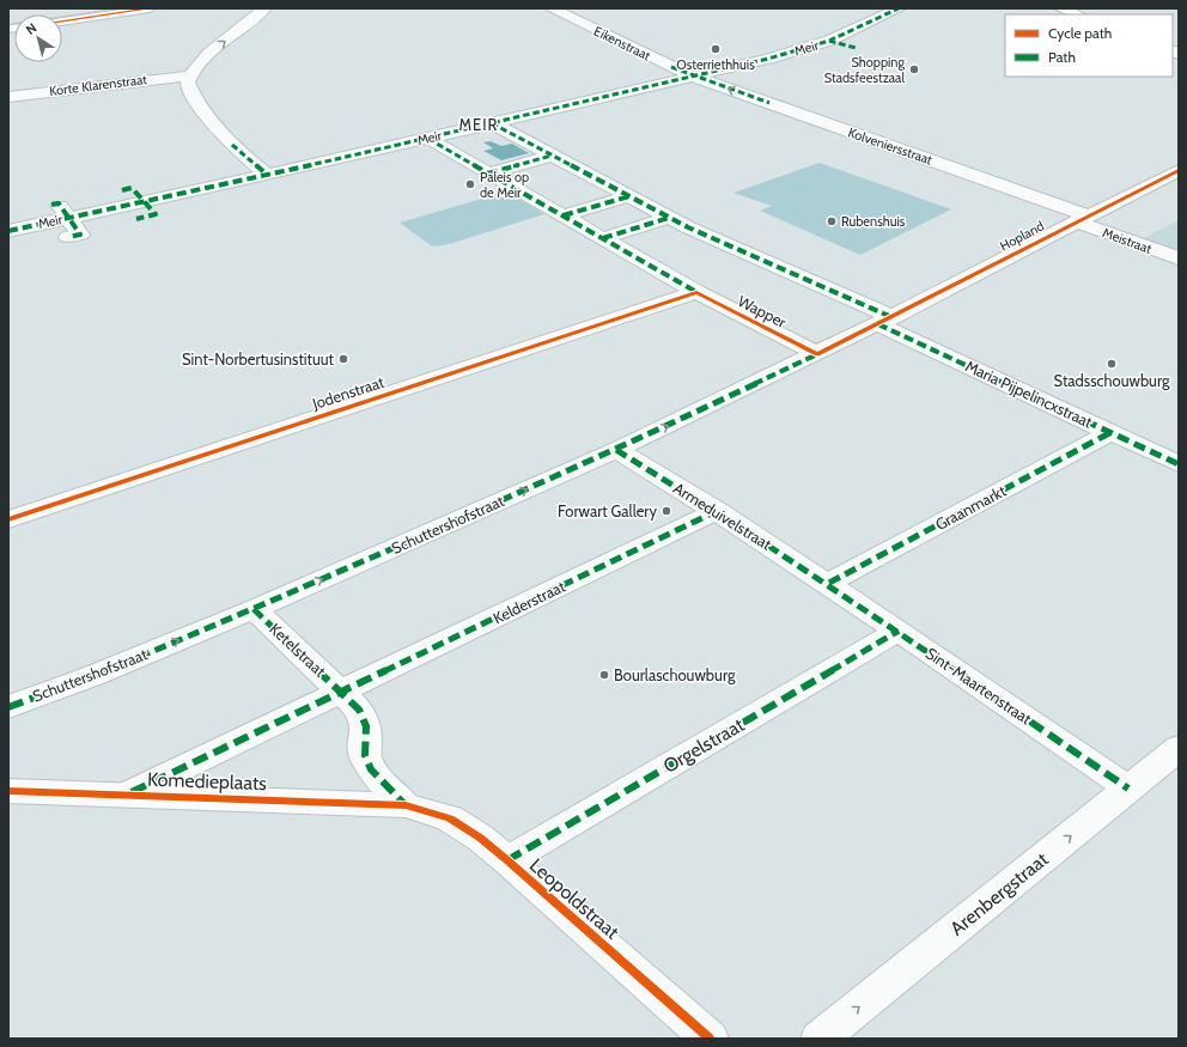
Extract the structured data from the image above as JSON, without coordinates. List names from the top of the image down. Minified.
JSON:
{"streets":{"street":["Eikenstraat","Meir","Korte Klarenstraat","Kolveniersstraat","Hopland","Meistraat","Wapper","Jodenstraat","Maria Pijpelincxstraat","Graanmarkt","Armeduivelstraat","Schuttershofstraat","Kelderstraat","Ketelstraat","Sint-Maartenstraat","Orgelstraat","Komedieplaats","Arenbergstraat","Leopoldstraat"]},"crossings":[["Eikenstraat","Meir"],["Eikenstraat","Kolveniersstraat"],["Meir","Kolveniersstraat"],["Meir","Wapper"],["Kolveniersstraat","Hopland"],["Kolveniersstraat","Meistraat"],["Hopland","Meistraat"],["Hopland","Maria Pijpelincxstraat"],["Hopland","Schuttershofstraat"],["Wapper","Jodenstraat"],["Wapper","Schuttershofstraat"],["Maria Pijpelincxstraat","Graanmarkt"],["Maria Pijpelincxstraat","Schuttershofstraat"],["Graanmarkt","Armeduivelstraat"],["Graanmarkt","Sint-Maartenstraat"],["Armeduivelstraat","Schuttershofstraat"],["Armeduivelstraat","Kelderstraat"],["Armeduivelstraat","Sint-Maartenstraat"],["Schuttershofstraat","Ketelstraat"],["Kelderstraat","Ketelstraat"],["Kelderstraat","Komedieplaats"],["Ketelstraat","Komedieplaats"],["Ketelstraat","Leopoldstraat"],["Sint-Maartenstraat","Orgelstraat"],["Sint-Maartenstraat","Arenbergstraat"],["Orgelstraat","Leopoldstraat"],["Komedieplaats","Leopoldstraat"]],"one_way":["Schuttershofstraat","Arenbergstraat"],"districts":["MEIR"],"places":["Osterriethhuis","Shopping Stadsfeestzaal","Paleis op de Meir","Rubenshuis","Sint-Norbertusinstituut","Stadsschouwburg","Forwart Gallery","Bourlaschouwburg"],"legend":["Cycle path","Path"],"north":"top left"}
